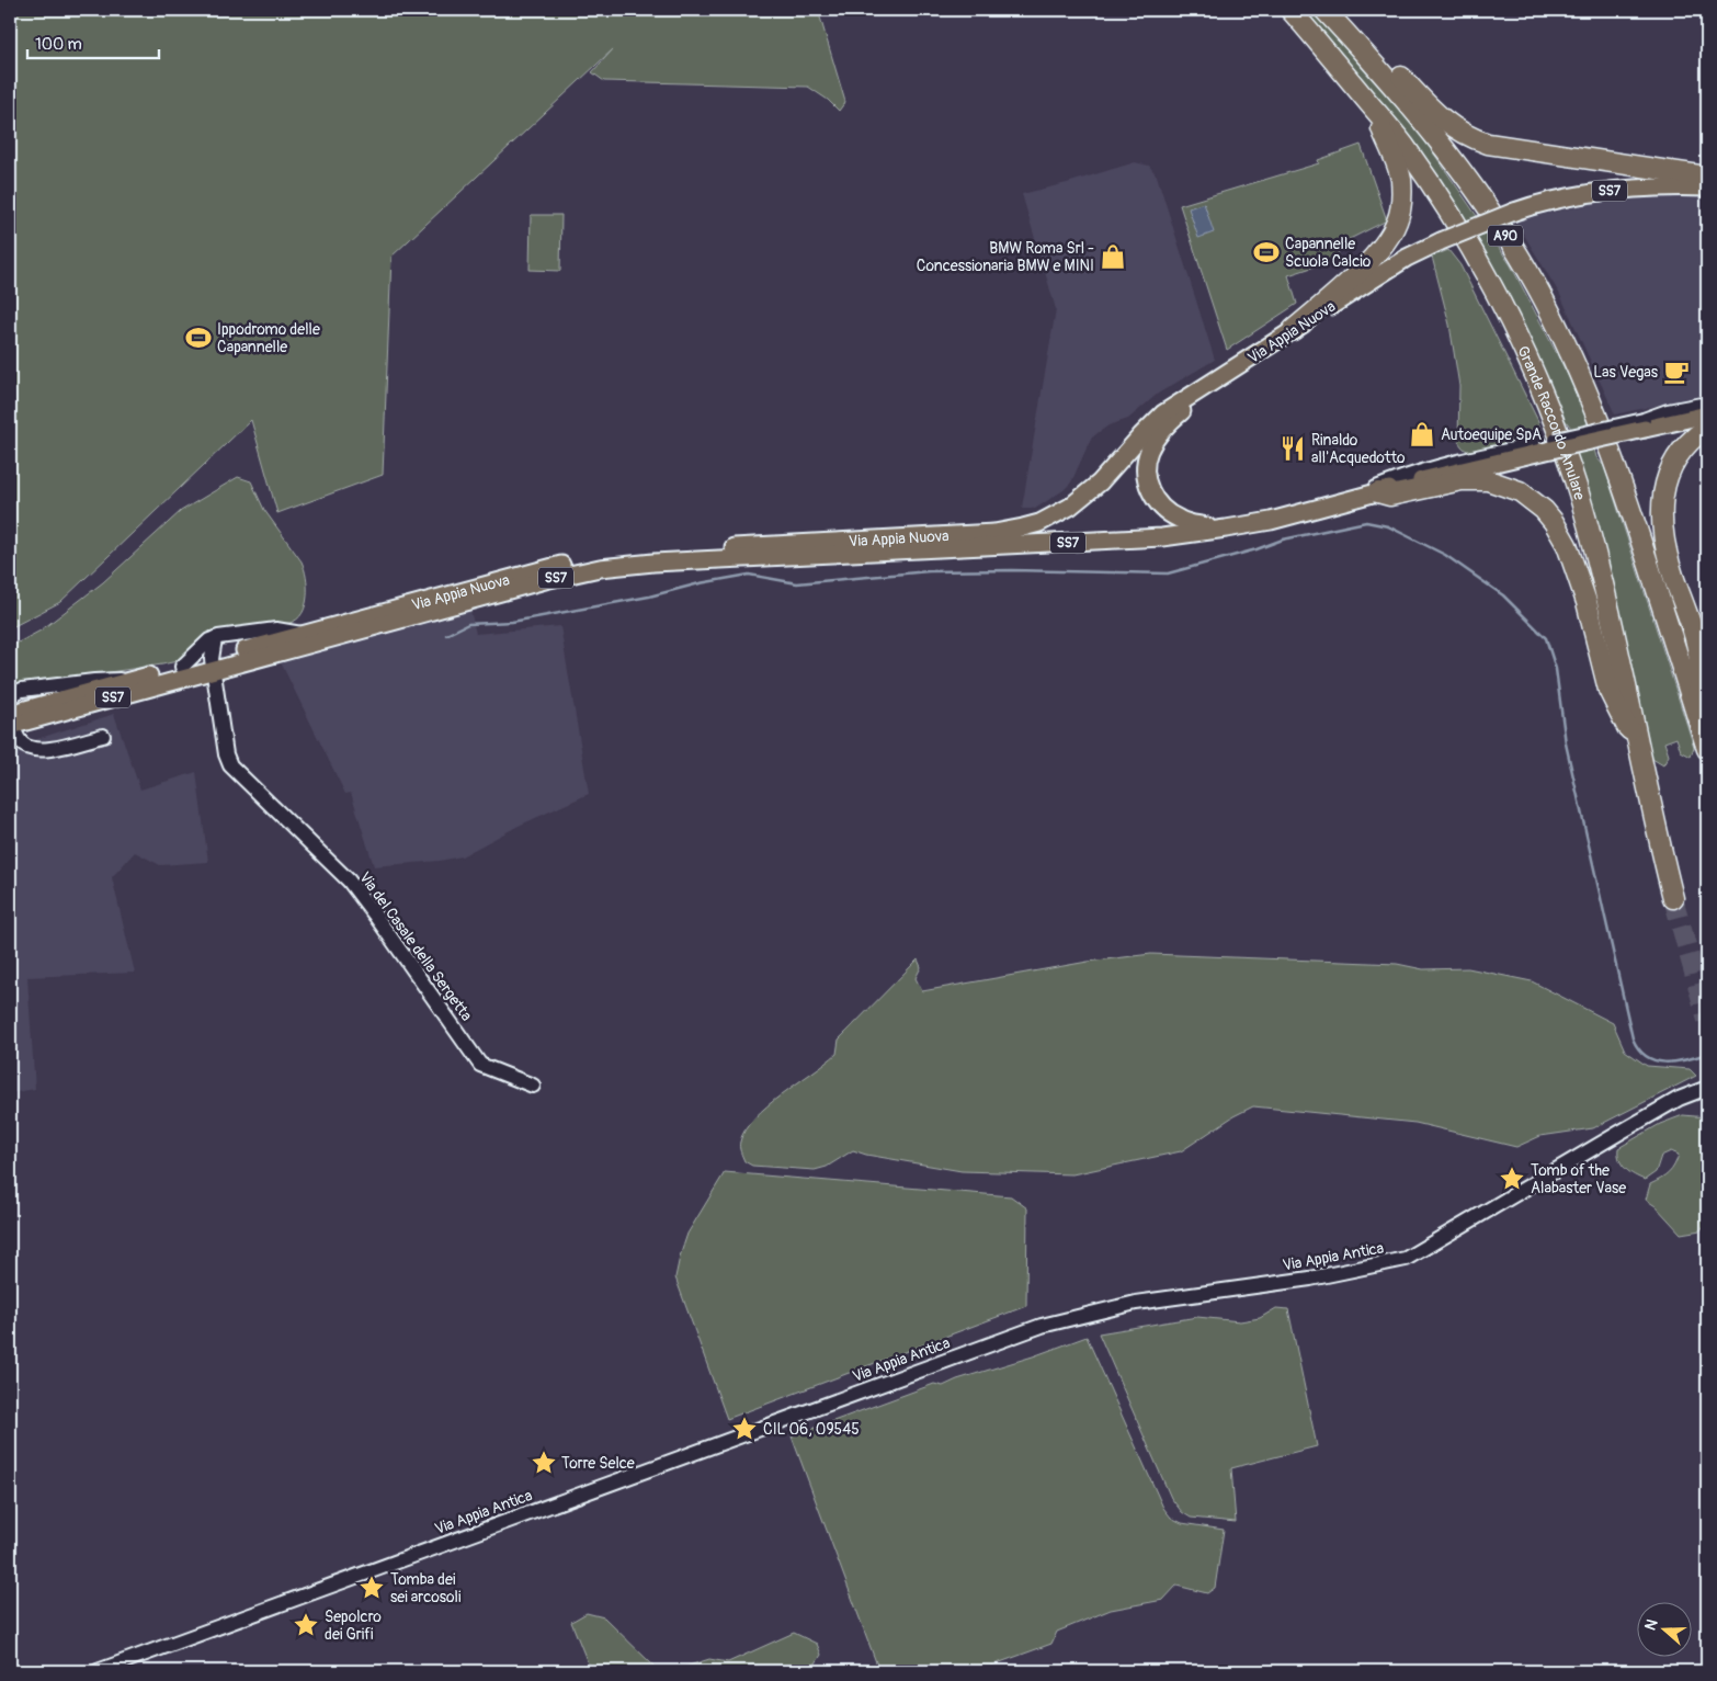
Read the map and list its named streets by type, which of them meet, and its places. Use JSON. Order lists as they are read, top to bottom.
{
  "streets": {
    "highway": ["A90", "Grande Raccordo Anulare"],
    "main road": ["SS7", "Via Appia Nuova"],
    "street": ["Via del Casale della Sergetta", "Via Appia Antica"]
  },
  "crossings": [
    ["Via Appia Nuova", "Via del Casale della Sergetta"]
  ],
  "places": {
    "sports": ["Capannelle Scuola Calcio", "Ippodromo delle Capannelle"],
    "shop": ["BMW Roma Srl - Concessionaria BMW e MINI", "Autoequipe SpA"],
    "cafe": ["Las Vegas"],
    "restaurant": ["Rinaldo all'Acquedotto"],
    "place": [
      "Tomb of the Alabaster Vase",
      "CIL 06, 09545",
      "Torre Selce",
      "Tomba dei sei arcosoli",
      "Sepolcro dei Grifi"
    ]
  },
  "scale_bar": "100 m",
  "north": "left"
}
